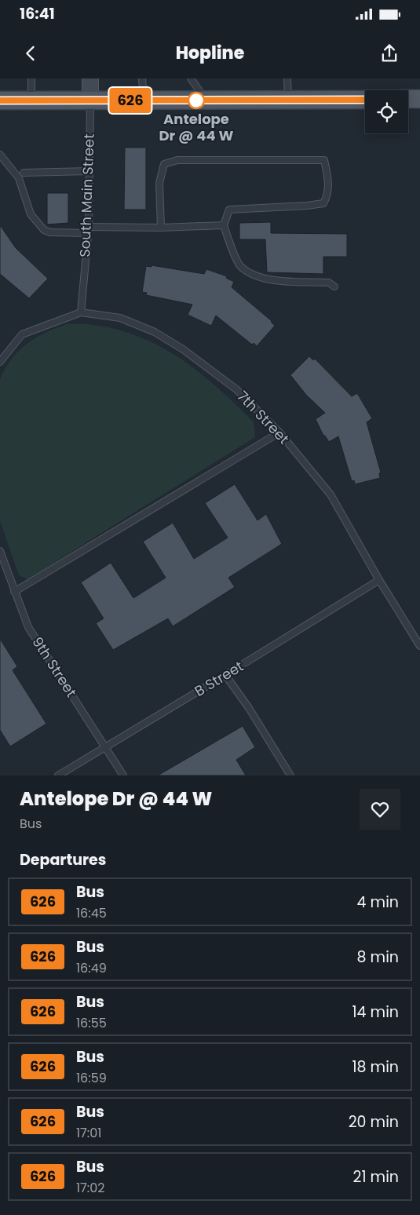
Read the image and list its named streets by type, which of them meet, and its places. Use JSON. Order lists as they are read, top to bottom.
{
  "streets": {
    "street": ["South Main Street"],
    "lane": ["7th Street", "9th Street", "B Street"]
  },
  "crossings": [
    ["South Main Street", "7th Street"],
    ["7th Street", "B Street"],
    ["9th Street", "B Street"]
  ],
  "places": ["Antelope Dr @ 44 W"],
  "lines": ["bus line 626"],
  "page": {
    "status": "16:41",
    "header": "Hopline",
    "on_map": "626",
    "heading": [
      ["Antelope Dr @ 44 W", "Bus"],
      "Departures"
    ],
    "list": [
      {
        "mark": "626",
        "name": "Bus",
        "note": "16:45",
        "value": "4 min"
      },
      {
        "mark": "626",
        "name": "Bus",
        "note": "16:49",
        "value": "8 min"
      },
      {
        "mark": "626",
        "name": "Bus",
        "note": "16:55",
        "value": "14 min"
      },
      {
        "mark": "626",
        "name": "Bus",
        "note": "16:59",
        "value": "18 min"
      },
      {
        "mark": "626",
        "name": "Bus",
        "note": "17:01",
        "value": "20 min"
      },
      {
        "mark": "626",
        "name": "Bus",
        "note": "17:02",
        "value": "21 min"
      }
    ]
  }
}
